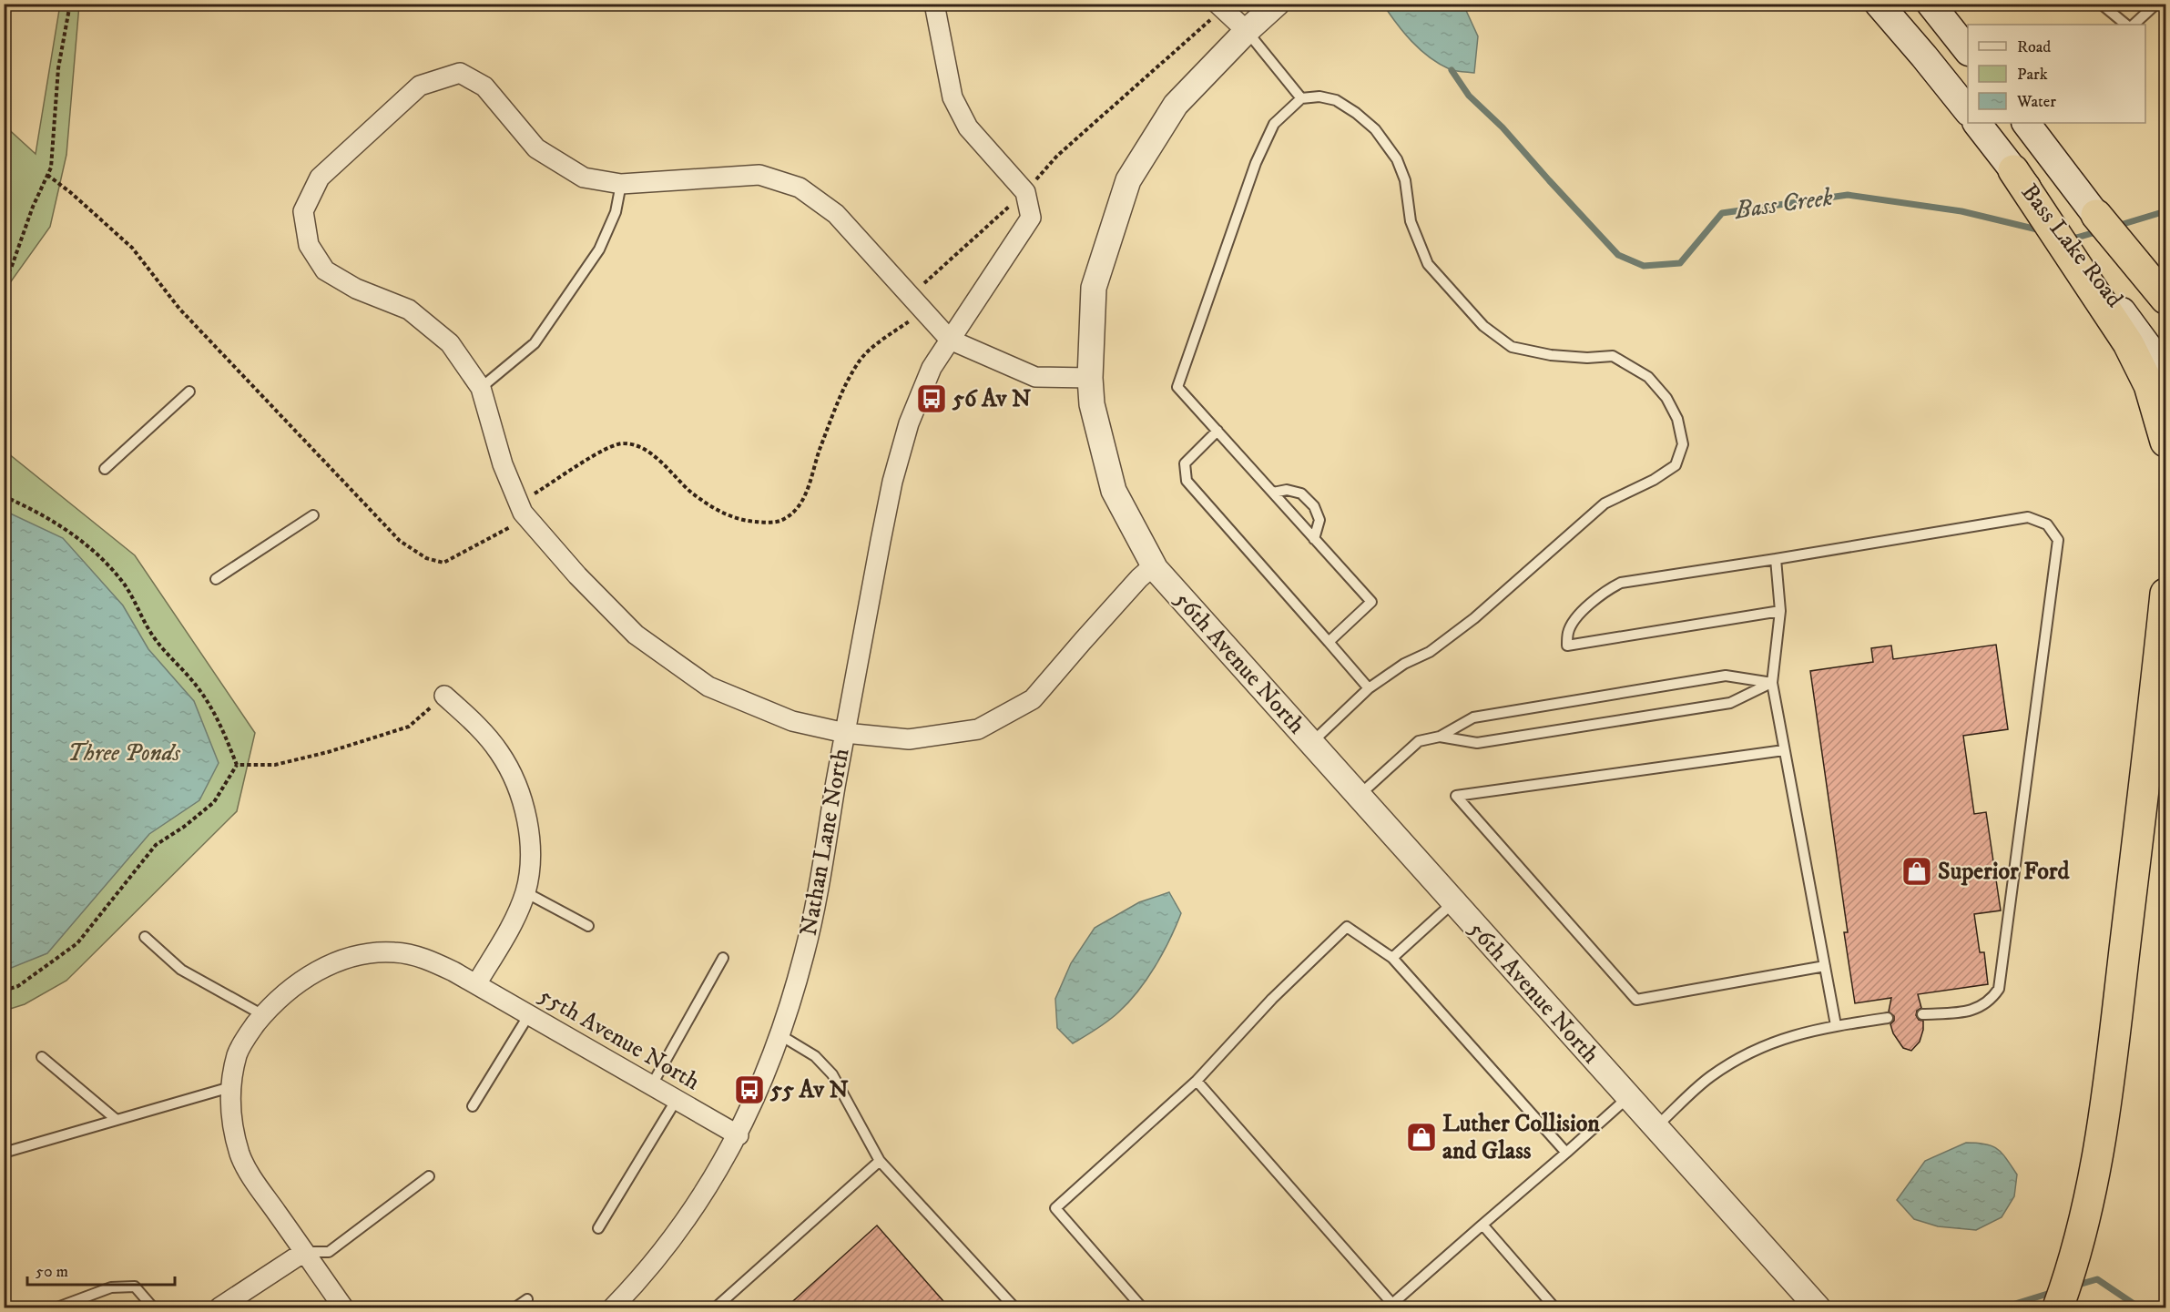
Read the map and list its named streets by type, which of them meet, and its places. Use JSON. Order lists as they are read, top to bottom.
{
  "streets": {
    "main road": ["Bass Lake Road"],
    "street": ["56th Avenue North", "Nathan Lane North", "55th Avenue North"]
  },
  "crossings": [
    ["Nathan Lane North", "55th Avenue North"]
  ],
  "water": ["Bass Creek"],
  "parks": ["Three Ponds"],
  "places": {
    "bus stop": ["56 Av N", "55 Av N"],
    "shop": ["Superior Ford", "Luther Collision and Glass"]
  },
  "legend": ["Road", "Park", "Water"],
  "scale_bar": "50 m"
}
